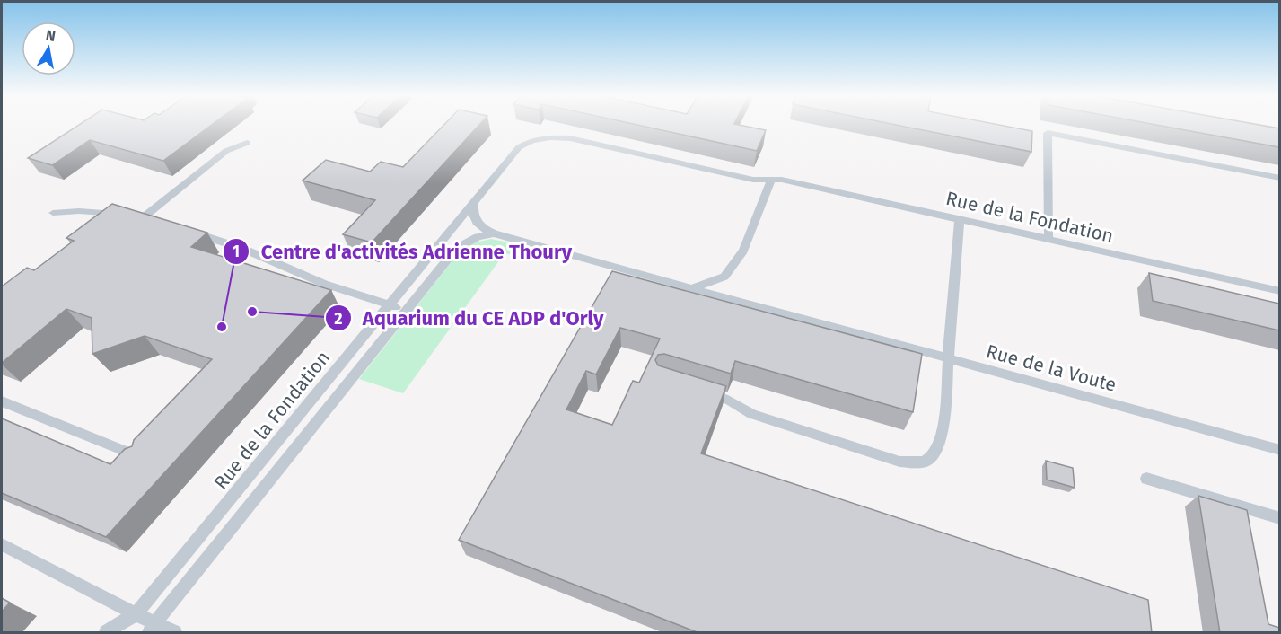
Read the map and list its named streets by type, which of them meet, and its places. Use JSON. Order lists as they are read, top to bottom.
{
  "streets": {
    "lane": ["Rue de la Fondation", "Rue de la Voute"]
  },
  "places": ["Aquarium du CE ADP d'Orly", "Centre d'activités Adrienne Thoury"],
  "north": "top"
}
